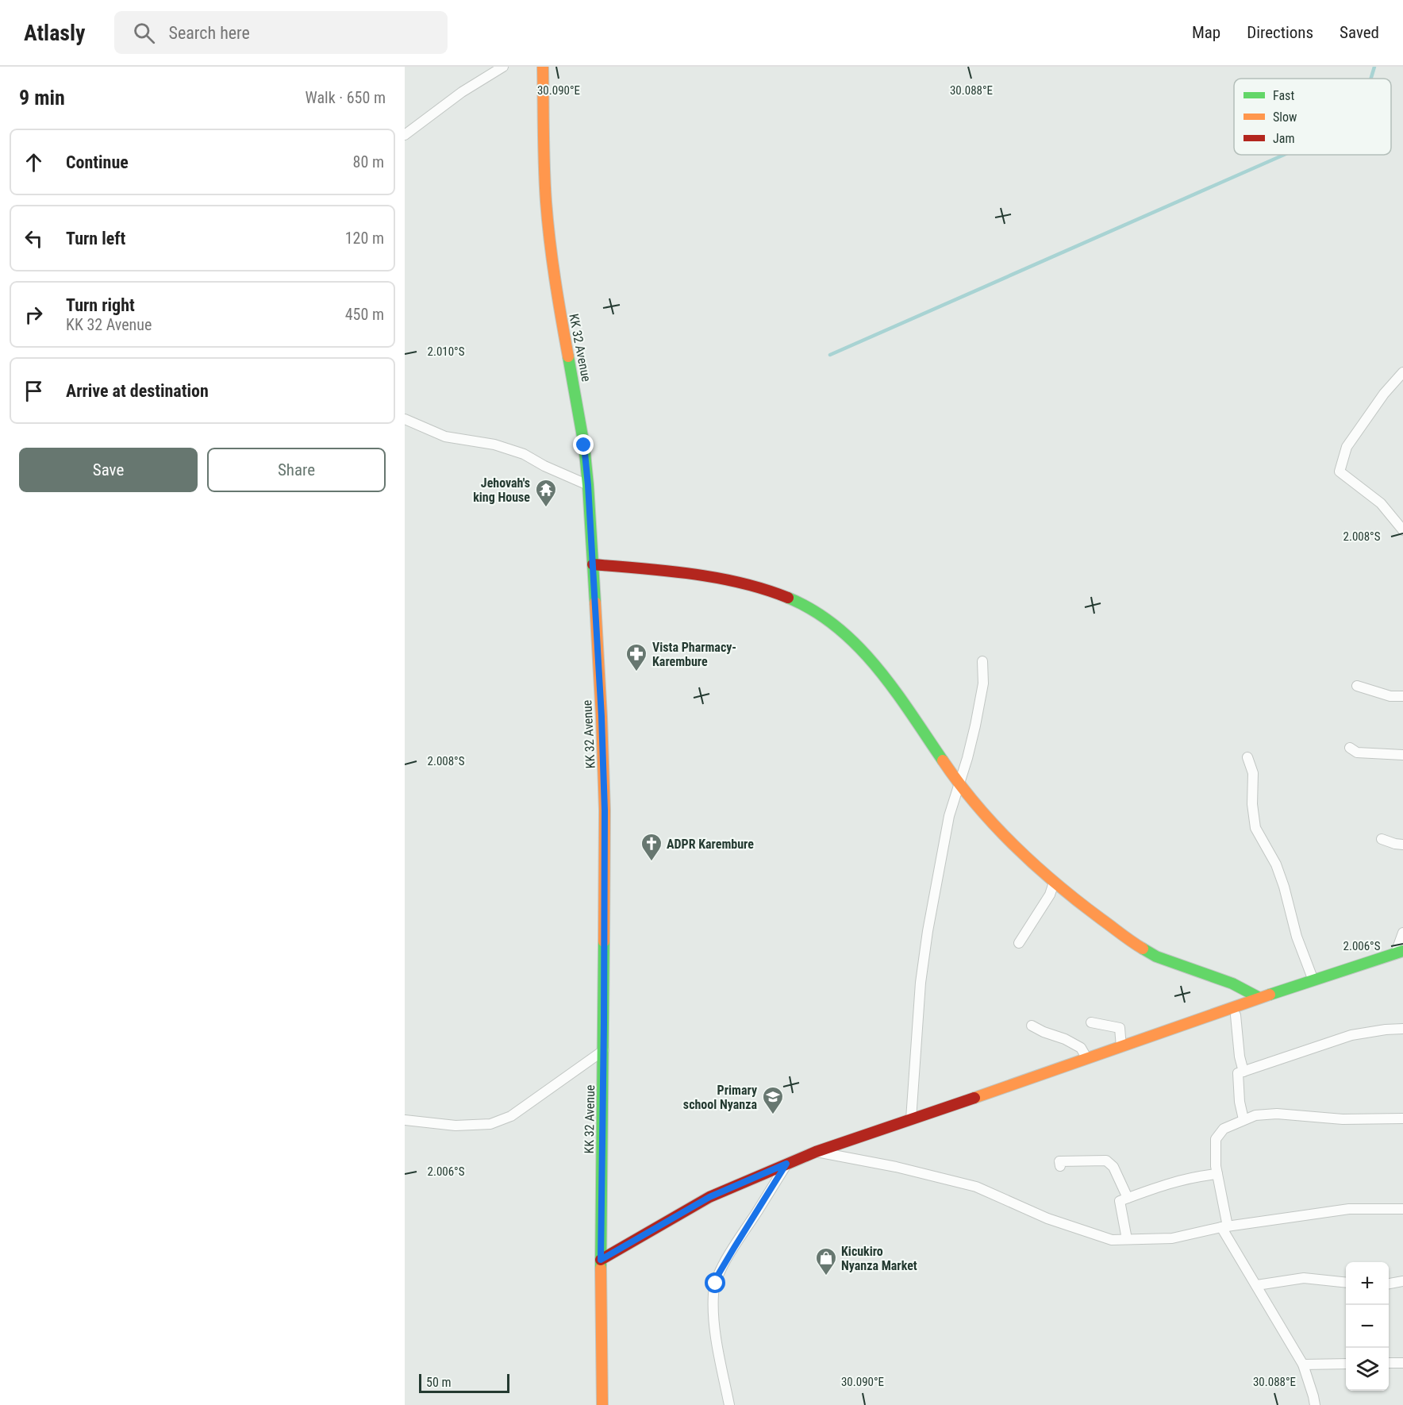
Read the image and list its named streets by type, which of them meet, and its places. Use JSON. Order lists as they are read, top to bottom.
{
  "streets": {
    "street": ["KK 32 Avenue"]
  },
  "places": {
    "temple": ["Jehovah's king House"],
    "pharmacy": ["Vista Pharmacy- Karembure"],
    "church": ["ADPR Karembure"],
    "school or university": ["Primary school Nyanza"],
    "shop": ["Kicukiro Nyanza Market"]
  },
  "legend": ["Fast", "Slow", "Jam"],
  "scale_bar": "50 m",
  "page": {
    "header": "Atlasly",
    "search": "Search here",
    "nav": ["Map", "Directions", "Saved"],
    "heading": ["9 min", "Walk · 650 m"],
    "list": [
      ["Continue", "80 m"],
      ["Turn left", "120 m"],
      ["Turn right", "KK 32 Avenue", "450 m"],
      "Arrive at destination"
    ],
    "buttons": ["Save", "Share"],
    "map_buttons": ["+", "−"],
    "scale": "50 m"
  },
  "coordinates": [
    "30.090°E",
    "30.088°E",
    "2.010°S",
    "2.008°S",
    "2.006°S"
  ]
}
